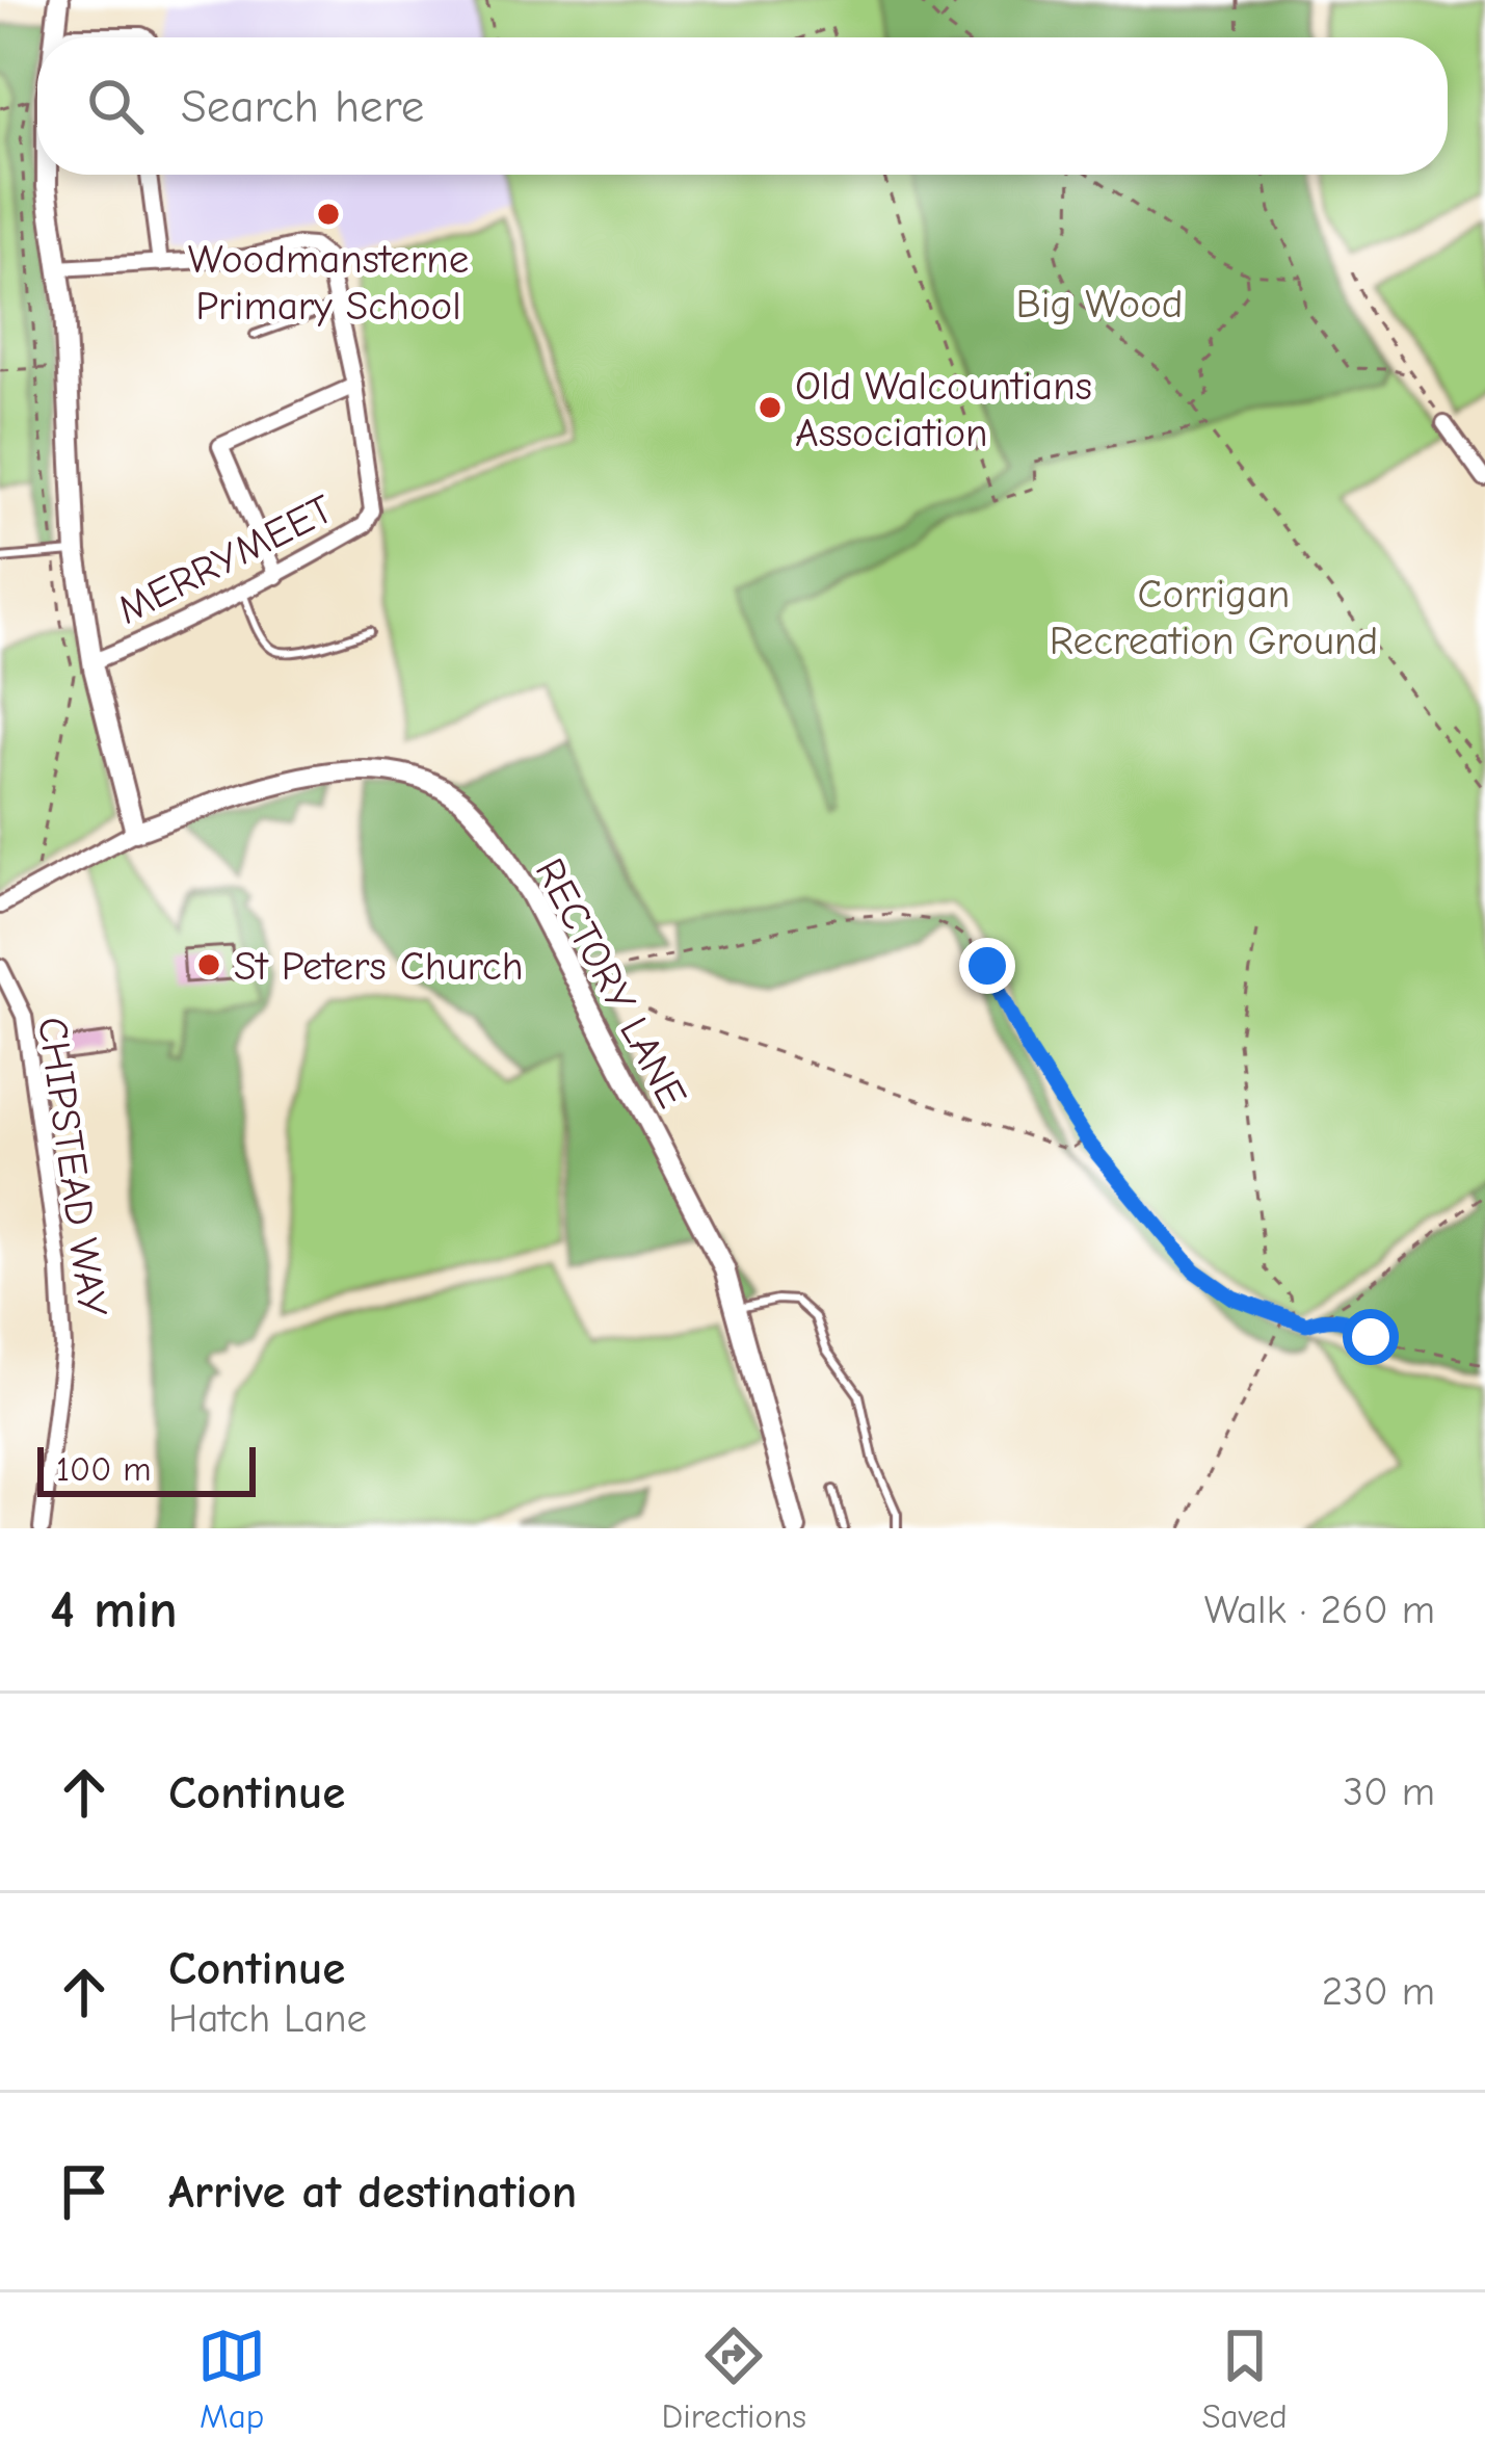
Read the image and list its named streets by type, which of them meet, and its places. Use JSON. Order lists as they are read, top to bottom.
{
  "streets": {
    "main road": ["RECTORY LANE"],
    "street": ["MERRYMEET", "CHIPSTEAD WAY"]
  },
  "parks": ["Big Wood", "Corrigan Recreation Ground"],
  "places": ["Woodmansterne Primary School", "Old Walcountians Association", "St Peters Church"],
  "scale_bar": "100 m",
  "page": {
    "search": "Search here",
    "scale": "100 m",
    "heading": ["4 min", "Walk · 260 m"],
    "list": [
      ["Continue", "30 m"],
      ["Continue", "Hatch Lane", "230 m"],
      "Arrive at destination"
    ],
    "nav": ["Map", "Directions", "Saved"]
  }
}
